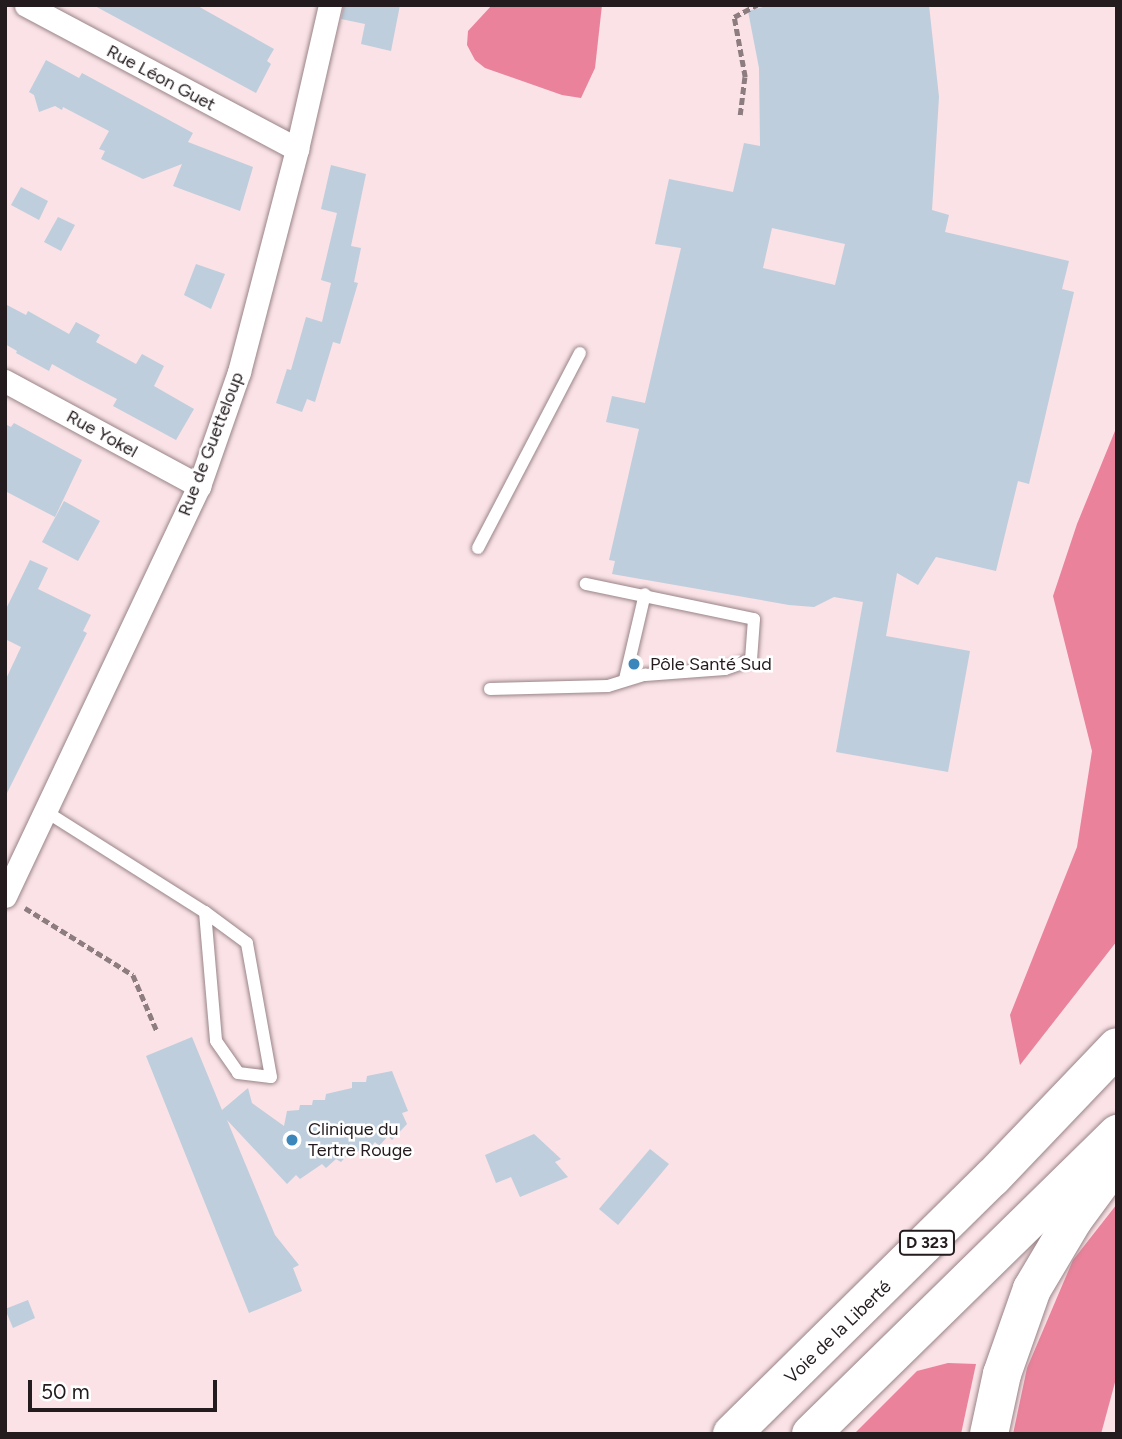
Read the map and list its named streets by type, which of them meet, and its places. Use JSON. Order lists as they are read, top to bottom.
{
  "streets": {
    "highway": ["D 323", "Voie de la Liberté"],
    "street": ["Rue Léon Guet", "Rue Yokel", "Rue de Guetteloup"]
  },
  "crossings": [
    ["Rue Léon Guet", "Rue de Guetteloup"],
    ["Rue Yokel", "Rue de Guetteloup"]
  ],
  "places": ["Pôle Santé Sud", "Clinique du Tertre Rouge"],
  "scale_bar": "50 m"
}
